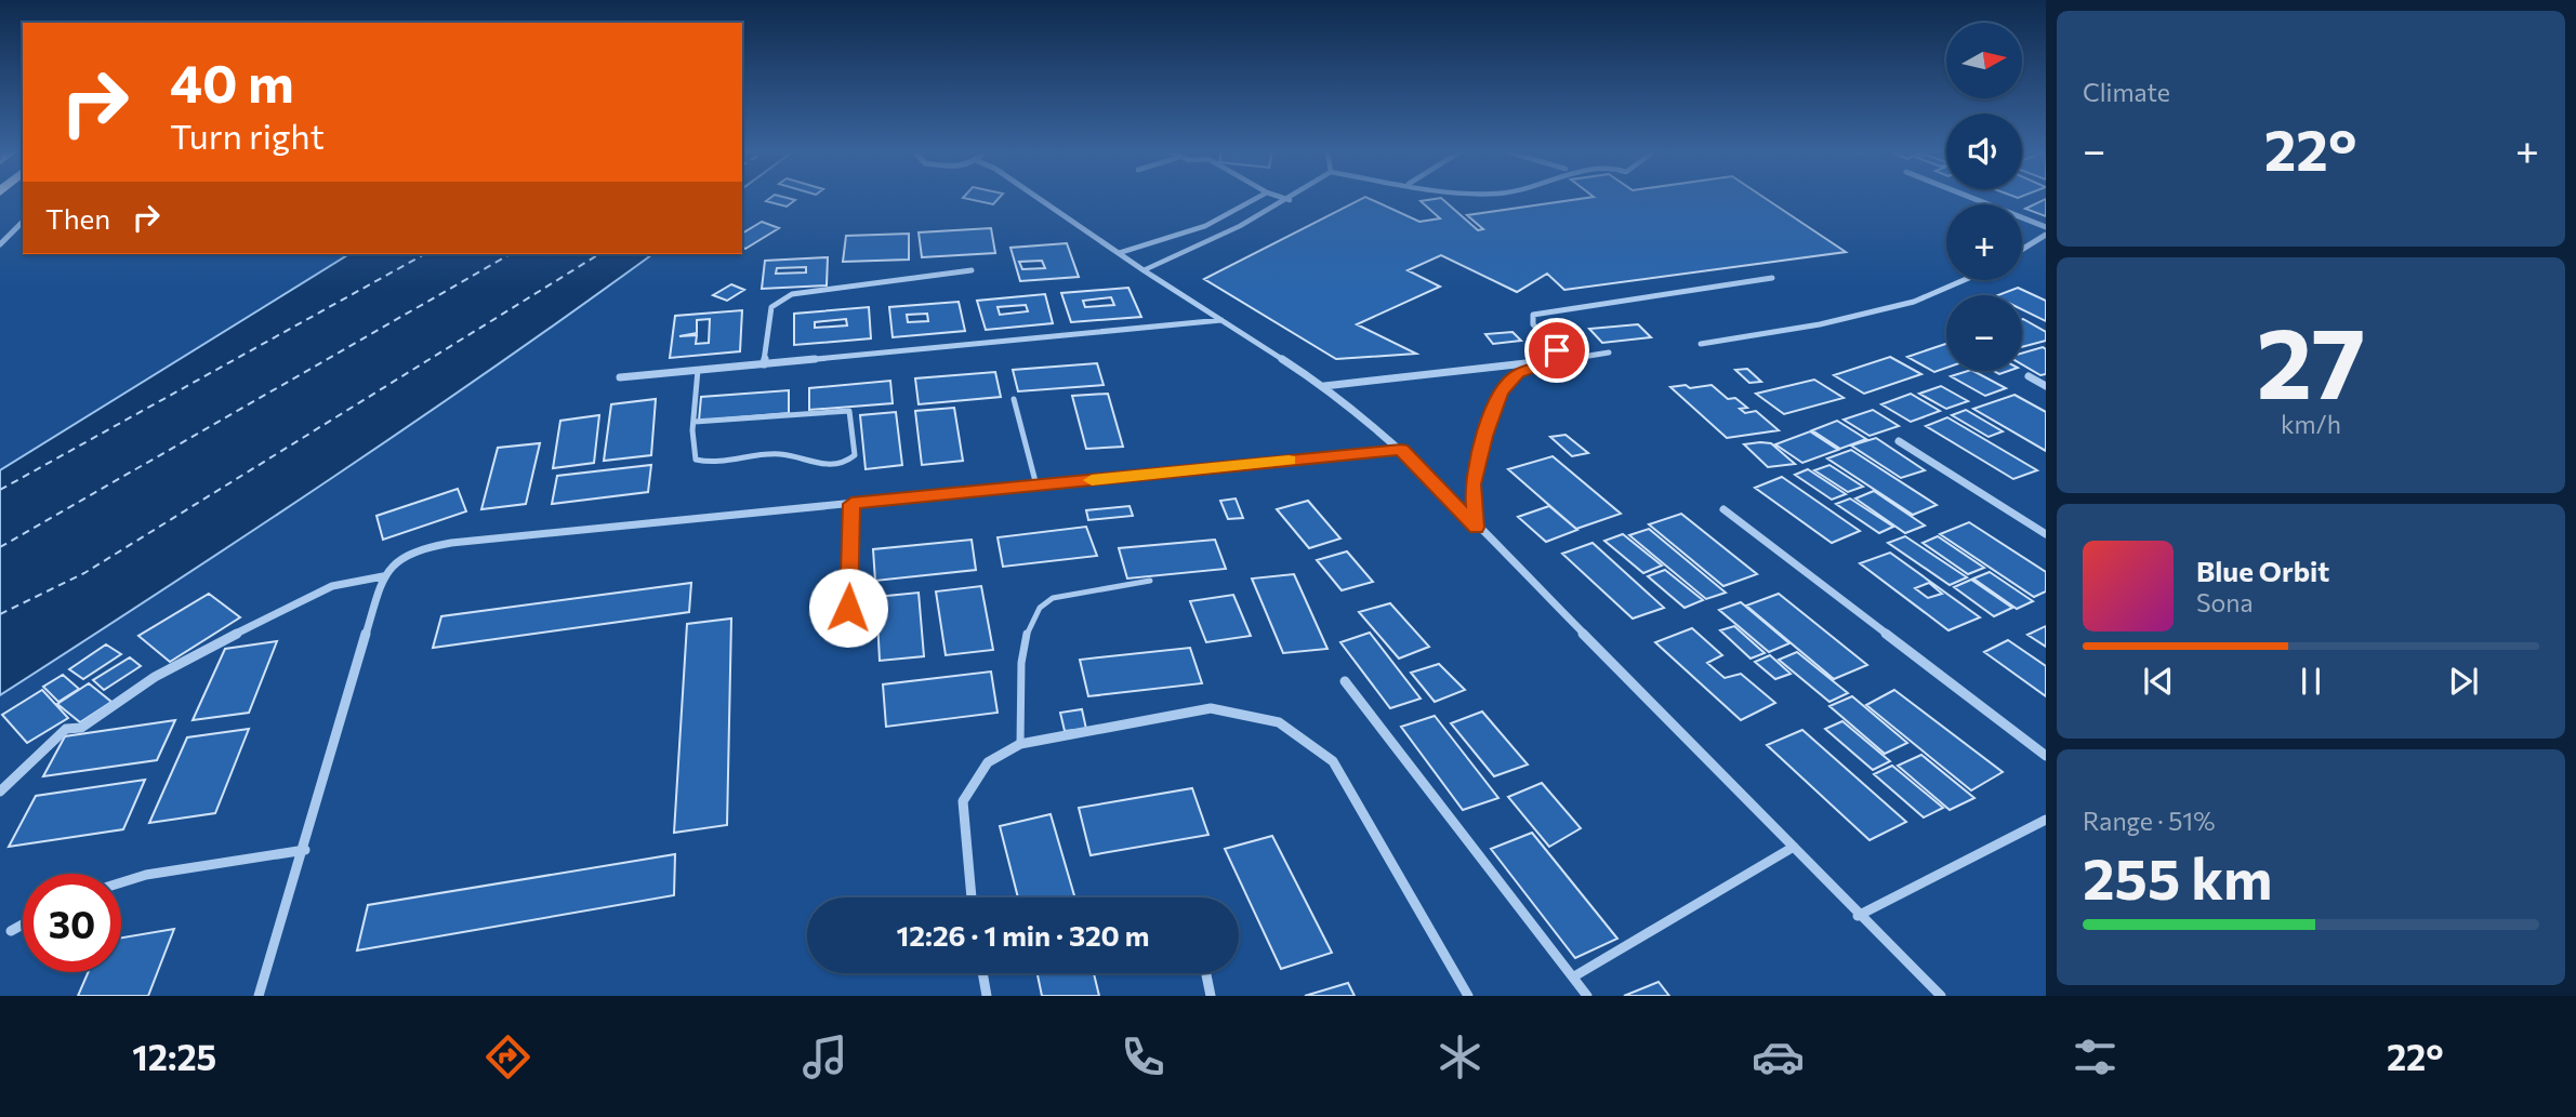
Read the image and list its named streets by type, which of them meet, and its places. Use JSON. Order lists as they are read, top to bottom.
{
  "north": "right",
  "page": {
    "tile": [
      "Climate",
      ["27", "km/h"],
      ["Range · 51%", "255 km"]
    ],
    "map_buttons": ["+", "−"],
    "turn": ["40 m", "Turn right"],
    "heat": ["−", "22°", "+"],
    "then": "Then",
    "song": ["Blue Orbit", "Sona"],
    "limit": "30",
    "trip": "12:26 · 1 min · 320 m",
    "tabs": ["12:25", "22°"]
  }
}
